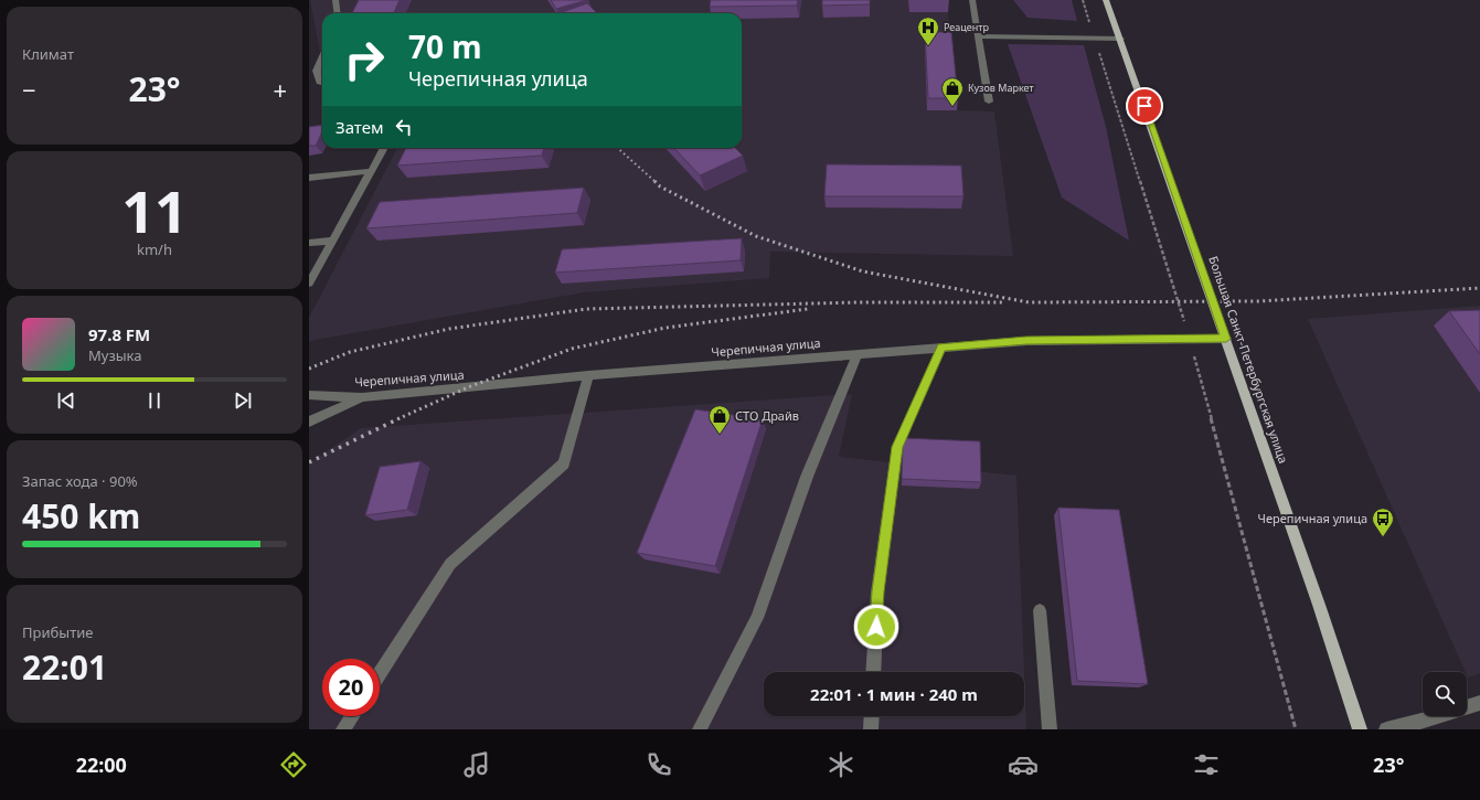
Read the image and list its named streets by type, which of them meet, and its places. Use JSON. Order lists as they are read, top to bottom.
{
  "streets": {
    "main road": ["Большая Санкт-Петербургская улица"],
    "street": ["Черепичная улица"]
  },
  "crossings": [
    ["Черепичная улица", "Большая Санкт-Петербургская улица"]
  ],
  "places": {
    "hospital": ["Реацентр"],
    "shop": ["Кузов Маркет", "СТО Драйв"],
    "bus stop": ["Черепичная улица"]
  },
  "page": {
    "tile": [
      "Климат",
      ["11", "km/h"],
      ["Запас хода · 90%", "450 km"],
      ["Прибытие", "22:01"]
    ],
    "turn": ["70 m", "Черепичная улица"],
    "heat": ["−", "23°", "+"],
    "then": "Затем",
    "song": ["97.8 FM", "Музыка"],
    "limit": "20",
    "trip": "22:01 · 1 мин · 240 m",
    "tabs": ["22:00", "23°"]
  }
}
